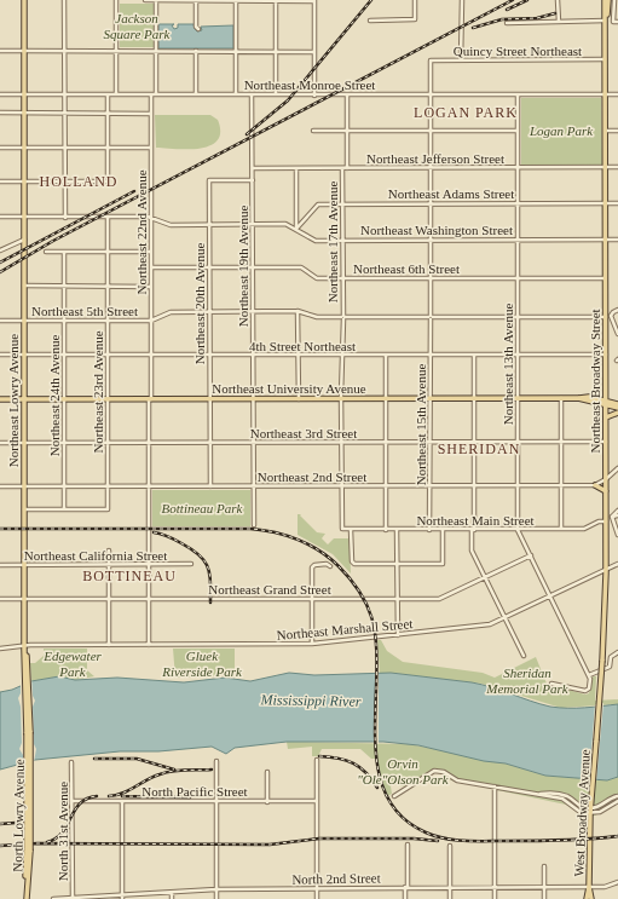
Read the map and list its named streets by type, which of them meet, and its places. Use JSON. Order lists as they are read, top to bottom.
{
  "streets": {
    "main road": [
      "Northeast Broadway Street",
      "Northeast University Avenue",
      "Northeast Lowry Avenue",
      "West Broadway Avenue",
      "North Lowry Avenue"
    ],
    "street": [
      "Quincy Street Northeast",
      "Northeast Monroe Street",
      "Northeast Jefferson Street",
      "Northeast Adams Street",
      "Northeast Washington Street",
      "Northeast 22nd Avenue",
      "Northeast 17th Avenue",
      "Northeast 19th Avenue",
      "Northeast 6th Street",
      "Northeast 20th Avenue",
      "Northeast 5th Street",
      "4th Street Northeast",
      "Northeast 13th Avenue",
      "Northeast 23rd Avenue",
      "Northeast 24th Avenue",
      "Northeast 15th Avenue",
      "Northeast 3rd Street",
      "Northeast 2nd Street",
      "Northeast Main Street",
      "Northeast California Street",
      "Northeast Grand Street",
      "Northeast Marshall Street",
      "North Pacific Street",
      "North 31st Avenue",
      "North 2nd Street"
    ]
  },
  "crossings": [
    ["Quincy Street Northeast", "Northeast Broadway Street"],
    ["Quincy Street Northeast", "Northeast 15th Avenue"],
    ["Northeast Monroe Street", "Northeast 22nd Avenue"],
    ["Northeast Monroe Street", "Northeast 19th Avenue"],
    ["Northeast Monroe Street", "Northeast 13th Avenue"],
    ["Northeast Monroe Street", "Northeast Broadway Street"],
    ["Northeast Monroe Street", "Northeast Lowry Avenue"],
    ["Northeast Monroe Street", "Northeast 15th Avenue"],
    ["Northeast Jefferson Street", "Northeast 17th Avenue"],
    ["Northeast Jefferson Street", "Northeast 19th Avenue"],
    ["Northeast Jefferson Street", "Northeast 13th Avenue"],
    ["Northeast Jefferson Street", "Northeast Broadway Street"],
    ["Northeast Jefferson Street", "Northeast 15th Avenue"],
    ["Northeast Adams Street", "Northeast Washington Street"],
    ["Northeast Adams Street", "Northeast 17th Avenue"],
    ["Northeast Adams Street", "Northeast 13th Avenue"],
    ["Northeast Adams Street", "Northeast Broadway Street"],
    ["Northeast Adams Street", "Northeast 15th Avenue"],
    ["Northeast Washington Street", "Northeast 22nd Avenue"],
    ["Northeast Washington Street", "Northeast 17th Avenue"],
    ["Northeast Washington Street", "Northeast 19th Avenue"],
    ["Northeast Washington Street", "Northeast 20th Avenue"],
    ["Northeast Washington Street", "Northeast 13th Avenue"],
    ["Northeast Washington Street", "Northeast Broadway Street"],
    ["Northeast Washington Street", "Northeast 23rd Avenue"],
    ["Northeast Washington Street", "Northeast Lowry Avenue"],
    ["Northeast Washington Street", "Northeast 15th Avenue"],
    ["Northeast 22nd Avenue", "Northeast 6th Street"],
    ["Northeast 22nd Avenue", "Northeast 5th Street"],
    ["Northeast 22nd Avenue", "4th Street Northeast"],
    ["Northeast 22nd Avenue", "Northeast University Avenue"],
    ["Northeast 22nd Avenue", "Northeast 3rd Street"],
    ["Northeast 22nd Avenue", "Northeast 2nd Street"],
    ["Northeast 22nd Avenue", "Northeast California Street"],
    ["Northeast 22nd Avenue", "Northeast Grand Street"],
    ["Northeast 22nd Avenue", "Northeast Marshall Street"],
    ["Northeast 17th Avenue", "Northeast 6th Street"],
    ["Northeast 17th Avenue", "Northeast 5th Street"],
    ["Northeast 17th Avenue", "4th Street Northeast"],
    ["Northeast 17th Avenue", "Northeast University Avenue"],
    ["Northeast 17th Avenue", "Northeast 3rd Street"],
    ["Northeast 17th Avenue", "Northeast 2nd Street"],
    ["Northeast 17th Avenue", "Northeast Main Street"],
    ["Northeast 19th Avenue", "Northeast 6th Street"],
    ["Northeast 19th Avenue", "Northeast 20th Avenue"],
    ["Northeast 19th Avenue", "Northeast 5th Street"],
    ["Northeast 19th Avenue", "4th Street Northeast"],
    ["Northeast 19th Avenue", "Northeast University Avenue"],
    ["Northeast 19th Avenue", "Northeast 3rd Street"],
    ["Northeast 19th Avenue", "Northeast 2nd Street"],
    ["Northeast 6th Street", "Northeast 20th Avenue"],
    ["Northeast 6th Street", "Northeast 13th Avenue"],
    ["Northeast 6th Street", "Northeast Broadway Street"],
    ["Northeast 6th Street", "Northeast 15th Avenue"],
    ["Northeast 20th Avenue", "Northeast 5th Street"],
    ["Northeast 20th Avenue", "4th Street Northeast"],
    ["Northeast 20th Avenue", "Northeast University Avenue"],
    ["Northeast 20th Avenue", "Northeast 3rd Street"],
    ["Northeast 20th Avenue", "Northeast 2nd Street"],
    ["Northeast 5th Street", "Northeast 13th Avenue"],
    ["Northeast 5th Street", "Northeast Broadway Street"],
    ["Northeast 5th Street", "Northeast 23rd Avenue"],
    ["Northeast 5th Street", "Northeast 24th Avenue"],
    ["Northeast 5th Street", "Northeast Lowry Avenue"],
    ["Northeast 5th Street", "Northeast 15th Avenue"],
    ["4th Street Northeast", "Northeast 13th Avenue"],
    ["4th Street Northeast", "Northeast Broadway Street"],
    ["4th Street Northeast", "Northeast 23rd Avenue"],
    ["4th Street Northeast", "Northeast 24th Avenue"],
    ["4th Street Northeast", "Northeast Lowry Avenue"],
    ["4th Street Northeast", "Northeast 15th Avenue"],
    ["Northeast 13th Avenue", "Northeast University Avenue"],
    ["Northeast 13th Avenue", "Northeast 3rd Street"],
    ["Northeast 13th Avenue", "Northeast 2nd Street"],
    ["Northeast 13th Avenue", "Northeast Main Street"],
    ["Northeast 13th Avenue", "Northeast Grand Street"],
    ["Northeast 13th Avenue", "Northeast Marshall Street"],
    ["Northeast Broadway Street", "Northeast University Avenue"],
    ["Northeast Broadway Street", "Northeast 3rd Street"],
    ["Northeast Broadway Street", "Northeast 2nd Street"],
    ["Northeast Broadway Street", "Northeast Main Street"],
    ["Northeast Broadway Street", "Northeast Marshall Street"],
    ["Northeast Broadway Street", "West Broadway Avenue"],
    ["Northeast University Avenue", "Northeast 23rd Avenue"],
    ["Northeast University Avenue", "Northeast 24th Avenue"],
    ["Northeast University Avenue", "Northeast Lowry Avenue"],
    ["Northeast University Avenue", "Northeast 15th Avenue"],
    ["Northeast 23rd Avenue", "Northeast 24th Avenue"],
    ["Northeast 23rd Avenue", "Northeast 3rd Street"],
    ["Northeast 23rd Avenue", "Northeast 2nd Street"],
    ["Northeast 24th Avenue", "Northeast 3rd Street"],
    ["Northeast 24th Avenue", "Northeast 2nd Street"],
    ["Northeast Lowry Avenue", "Northeast 3rd Street"],
    ["Northeast Lowry Avenue", "Northeast 2nd Street"],
    ["Northeast Lowry Avenue", "Northeast California Street"],
    ["Northeast Lowry Avenue", "Northeast Grand Street"],
    ["Northeast Lowry Avenue", "Northeast Marshall Street"],
    ["Northeast Lowry Avenue", "North Lowry Avenue"],
    ["Northeast 15th Avenue", "Northeast 3rd Street"],
    ["Northeast 15th Avenue", "Northeast 2nd Street"],
    ["Northeast 15th Avenue", "Northeast Main Street"],
    ["North Pacific Street", "North 31st Avenue"],
    ["West Broadway Avenue", "North 2nd Street"],
    ["North 31st Avenue", "North 2nd Street"]
  ],
  "districts": [
    "LOGAN PARK",
    "HOLLAND",
    "SHERIDAN",
    "BOTTINEAU"
  ],
  "water": ["Mississippi River"],
  "parks": [
    "Jackson Square Park",
    "Logan Park",
    "Bottineau Park",
    "Edgewater Park",
    "Gluek Riverside Park",
    "Sheridan Memorial Park",
    "Orvin \"Ole\"Olson Park"
  ]
}
